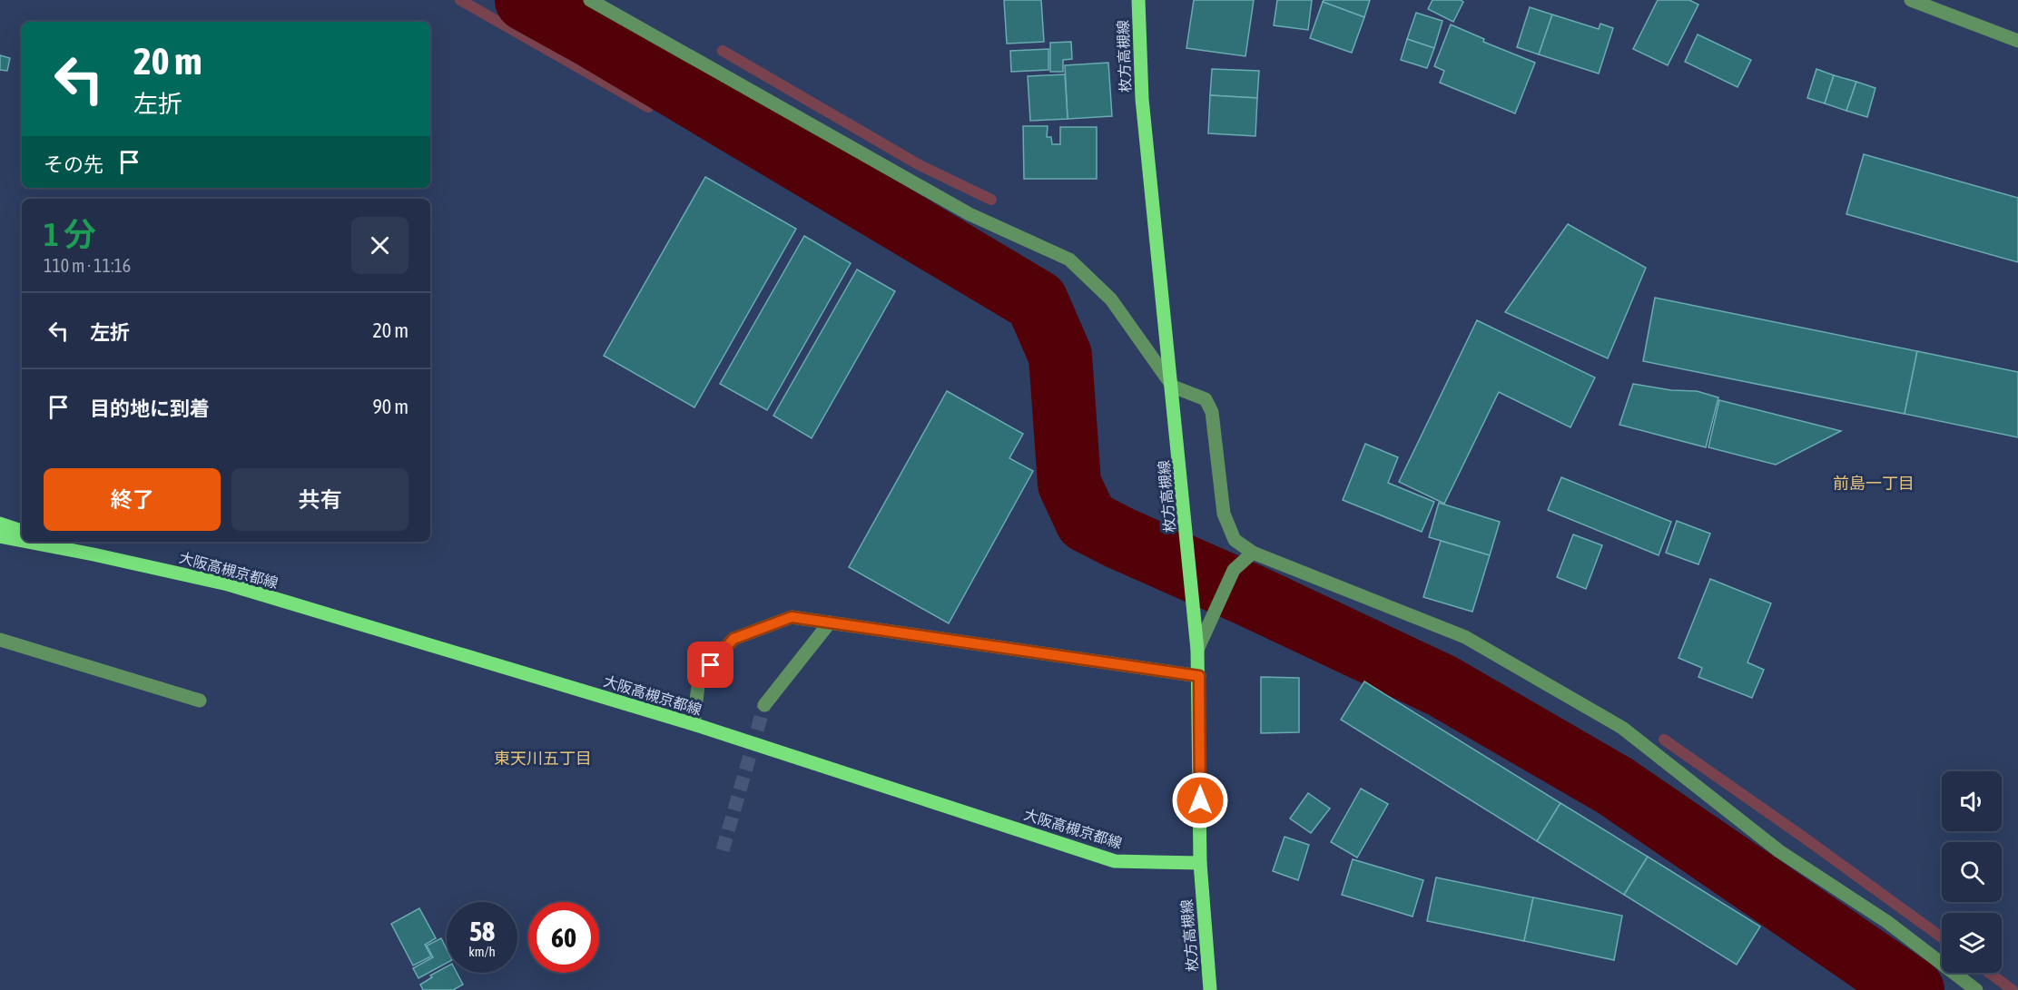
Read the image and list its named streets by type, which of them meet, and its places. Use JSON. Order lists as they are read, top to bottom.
{
  "streets": {
    "main road": ["枚方高槻線", "大阪高槻京都線"]
  },
  "crossings": [
    ["枚方高槻線", "大阪高槻京都線"]
  ],
  "districts": ["前島一丁目", "東天川五丁目"],
  "page": {
    "turn": ["20 m", "左折"],
    "then": "その先",
    "heading": ["1 分", "110 m · 11:16"],
    "list": [
      {
        "name": "左折",
        "value": "20 m"
      },
      {
        "name": "目的地に到着",
        "value": "90 m"
      }
    ],
    "buttons": ["終了", "共有"],
    "speed": "58 km/h",
    "limit": "60"
  }
}
